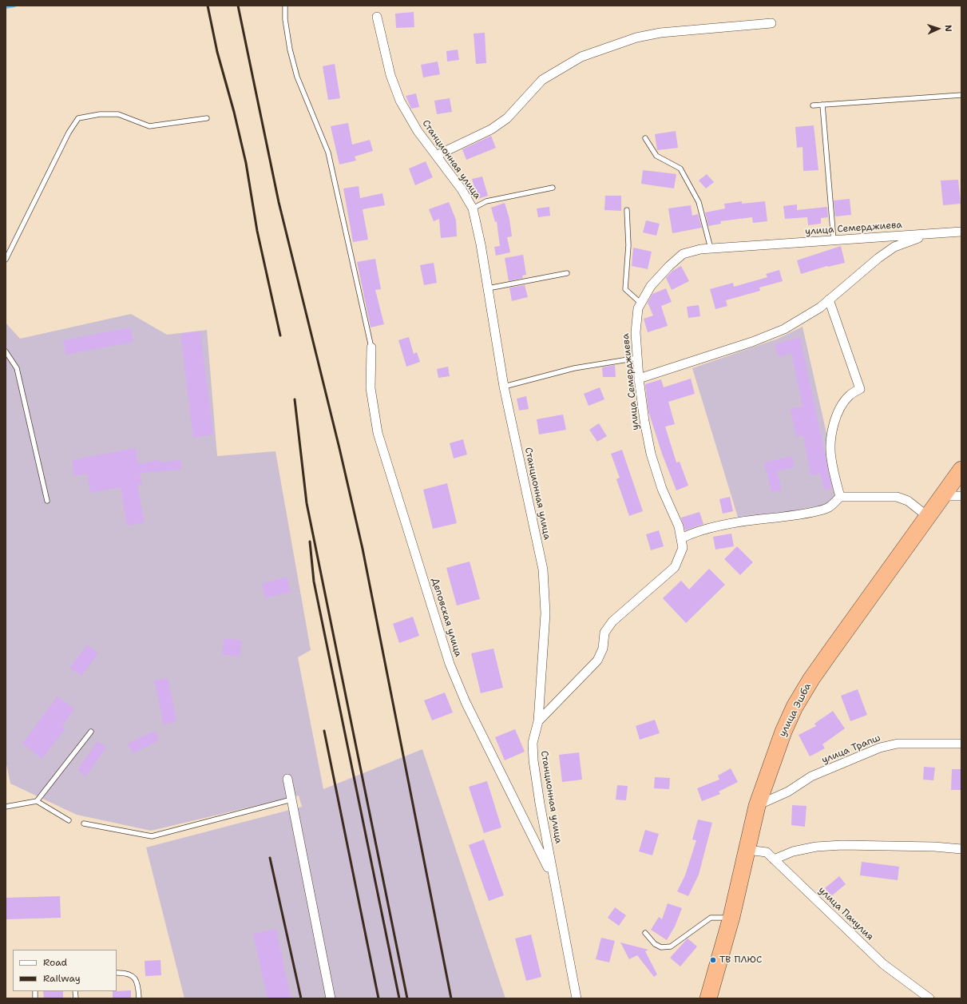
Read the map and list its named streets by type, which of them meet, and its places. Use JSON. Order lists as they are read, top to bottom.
{
  "streets": {
    "highway": ["улица Эшба"],
    "street": [
      "Станционная улица",
      "улица Семерджиева",
      "Деповская улица",
      "улица Трапш",
      "улица Пачулия"
    ]
  },
  "crossings": [
    ["Станционная улица", "улица Семерджиева"],
    ["Станционная улица", "Деповская улица"],
    ["улица Эшба", "улица Трапш"],
    ["улица Эшба", "улица Пачулия"]
  ],
  "places": ["ТВ ПЛЮС"],
  "legend": ["Road", "Railway"],
  "north": "right"
}
